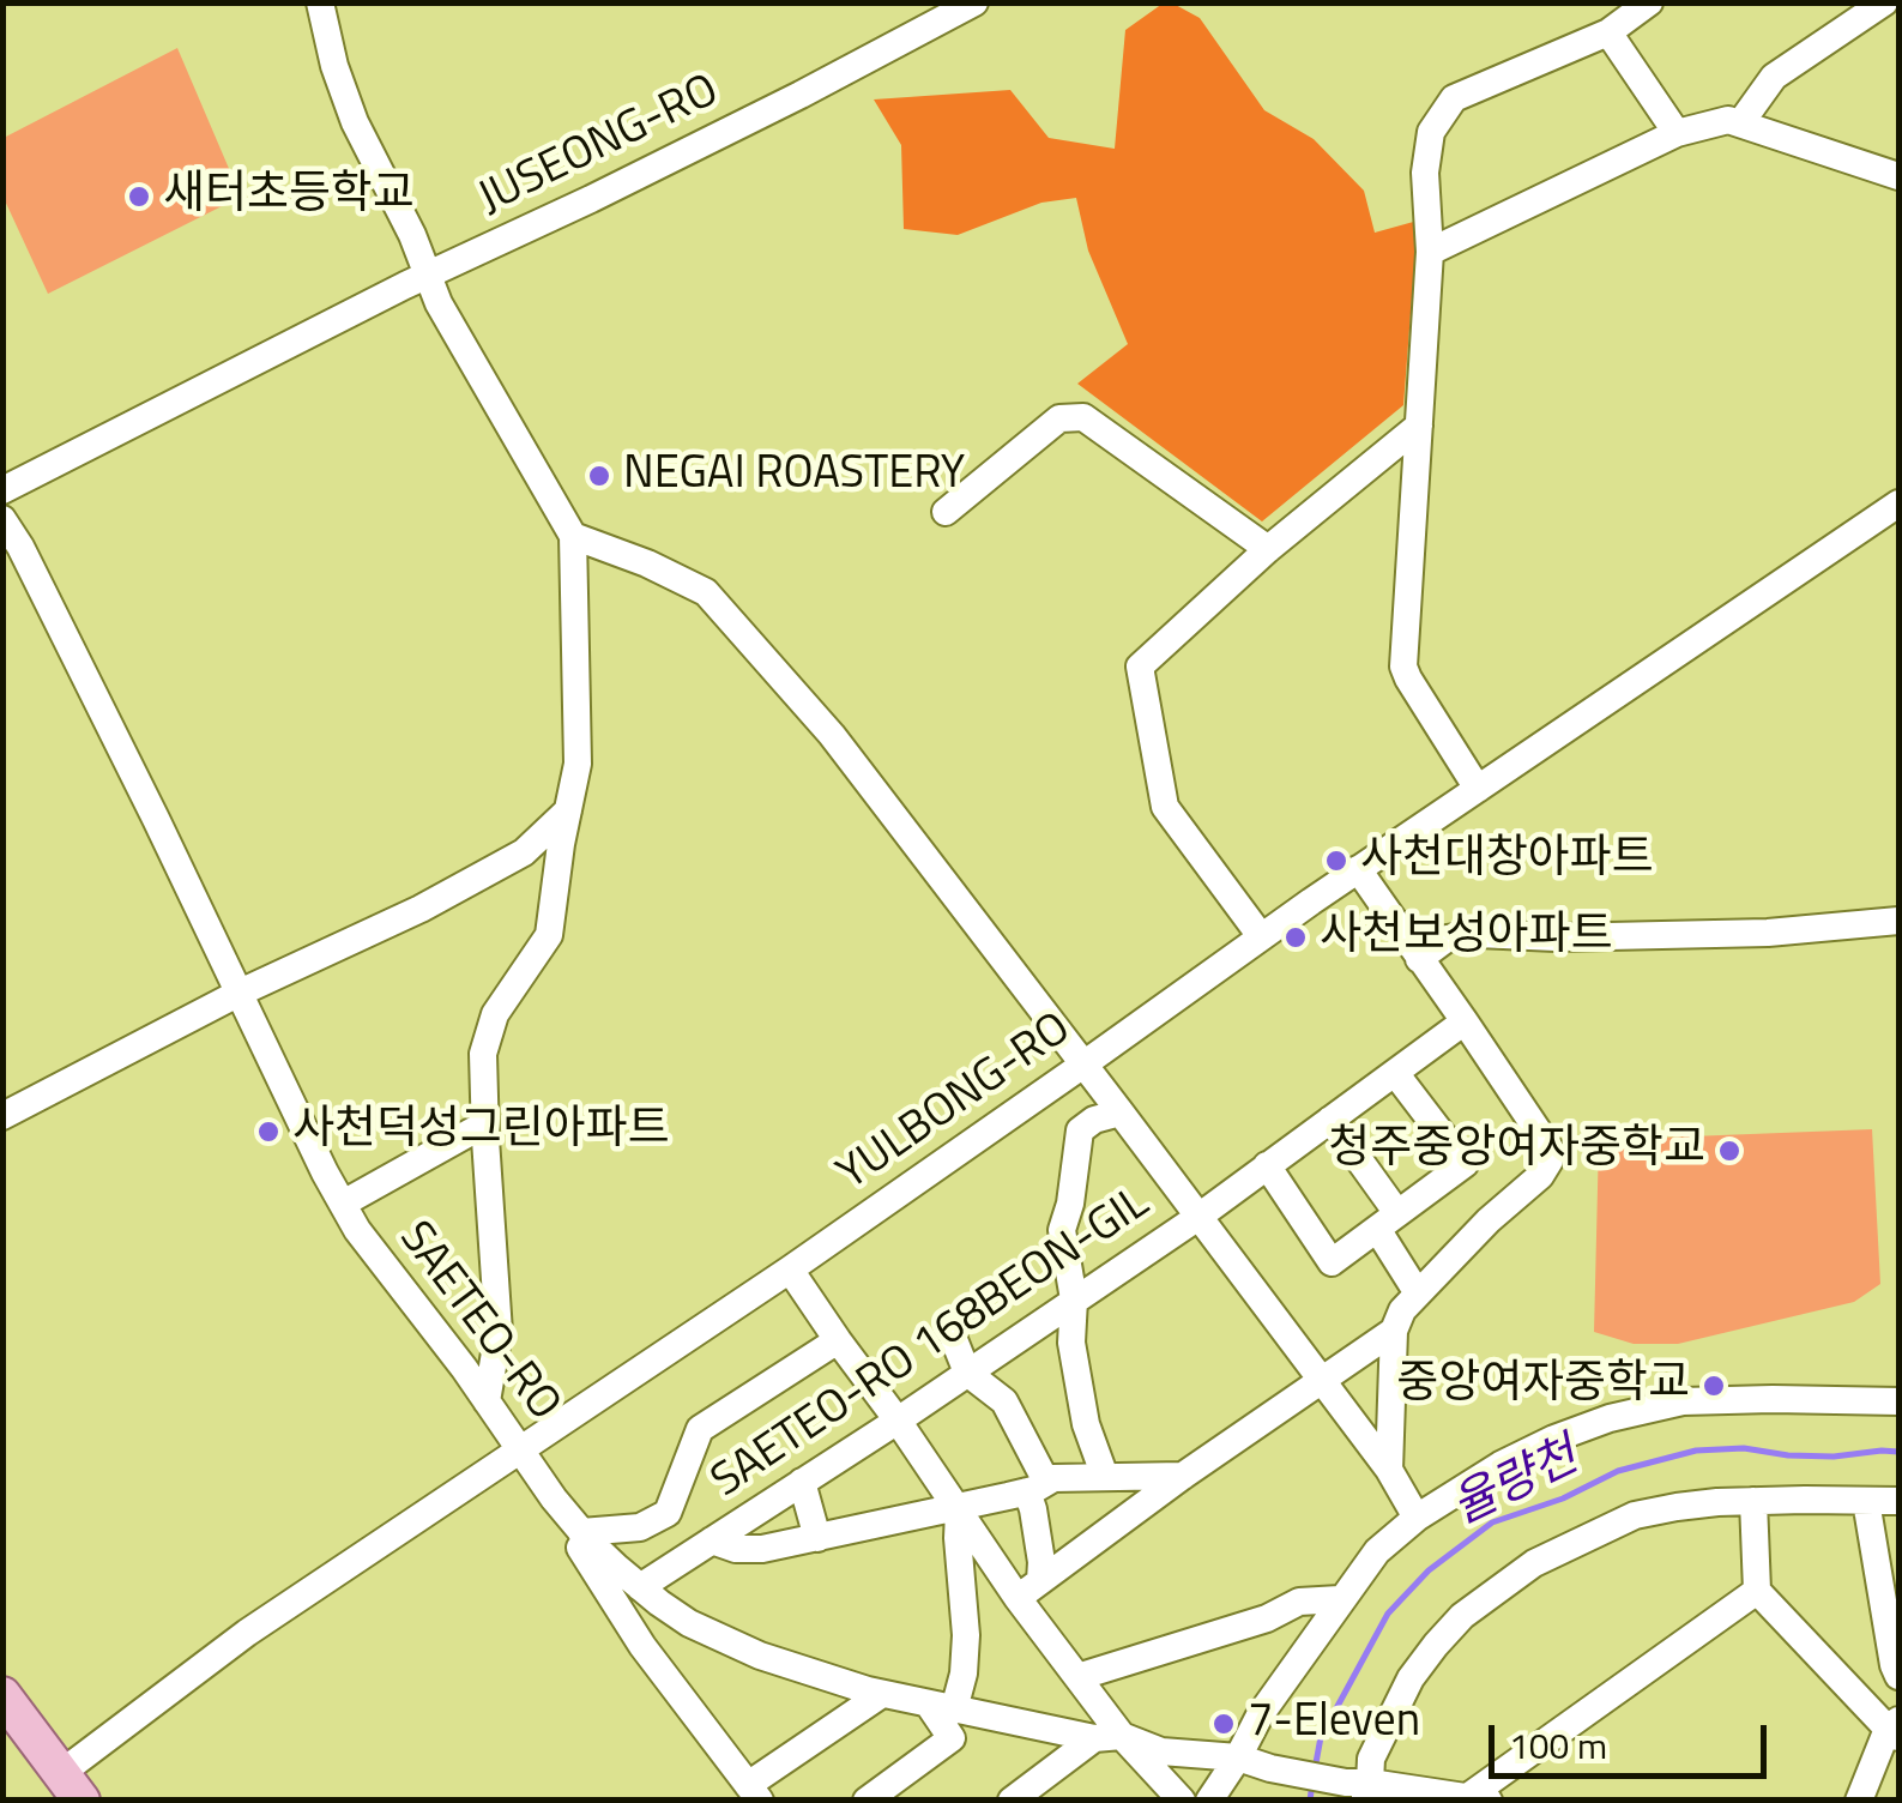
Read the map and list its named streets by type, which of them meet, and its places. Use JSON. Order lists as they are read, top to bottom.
{
  "streets": {
    "street": [
      "JUSEONG-RO",
      "YULBONG-RO",
      "SAETEO-RO",
      "SAETEO-RO 168BEON-GIL"
    ]
  },
  "crossings": [
    ["YULBONG-RO", "SAETEO-RO"],
    ["SAETEO-RO", "SAETEO-RO 168BEON-GIL"]
  ],
  "water": ["율량천"],
  "places": [
    "새터초등학교",
    "NEGAI ROASTERY",
    "사천대창아파트",
    "사천보성아파트",
    "사천덕성그린아파트",
    "청주중앙여자중학교",
    "중앙여자중학교",
    "7-Eleven"
  ],
  "scale_bar": "100 m"
}
